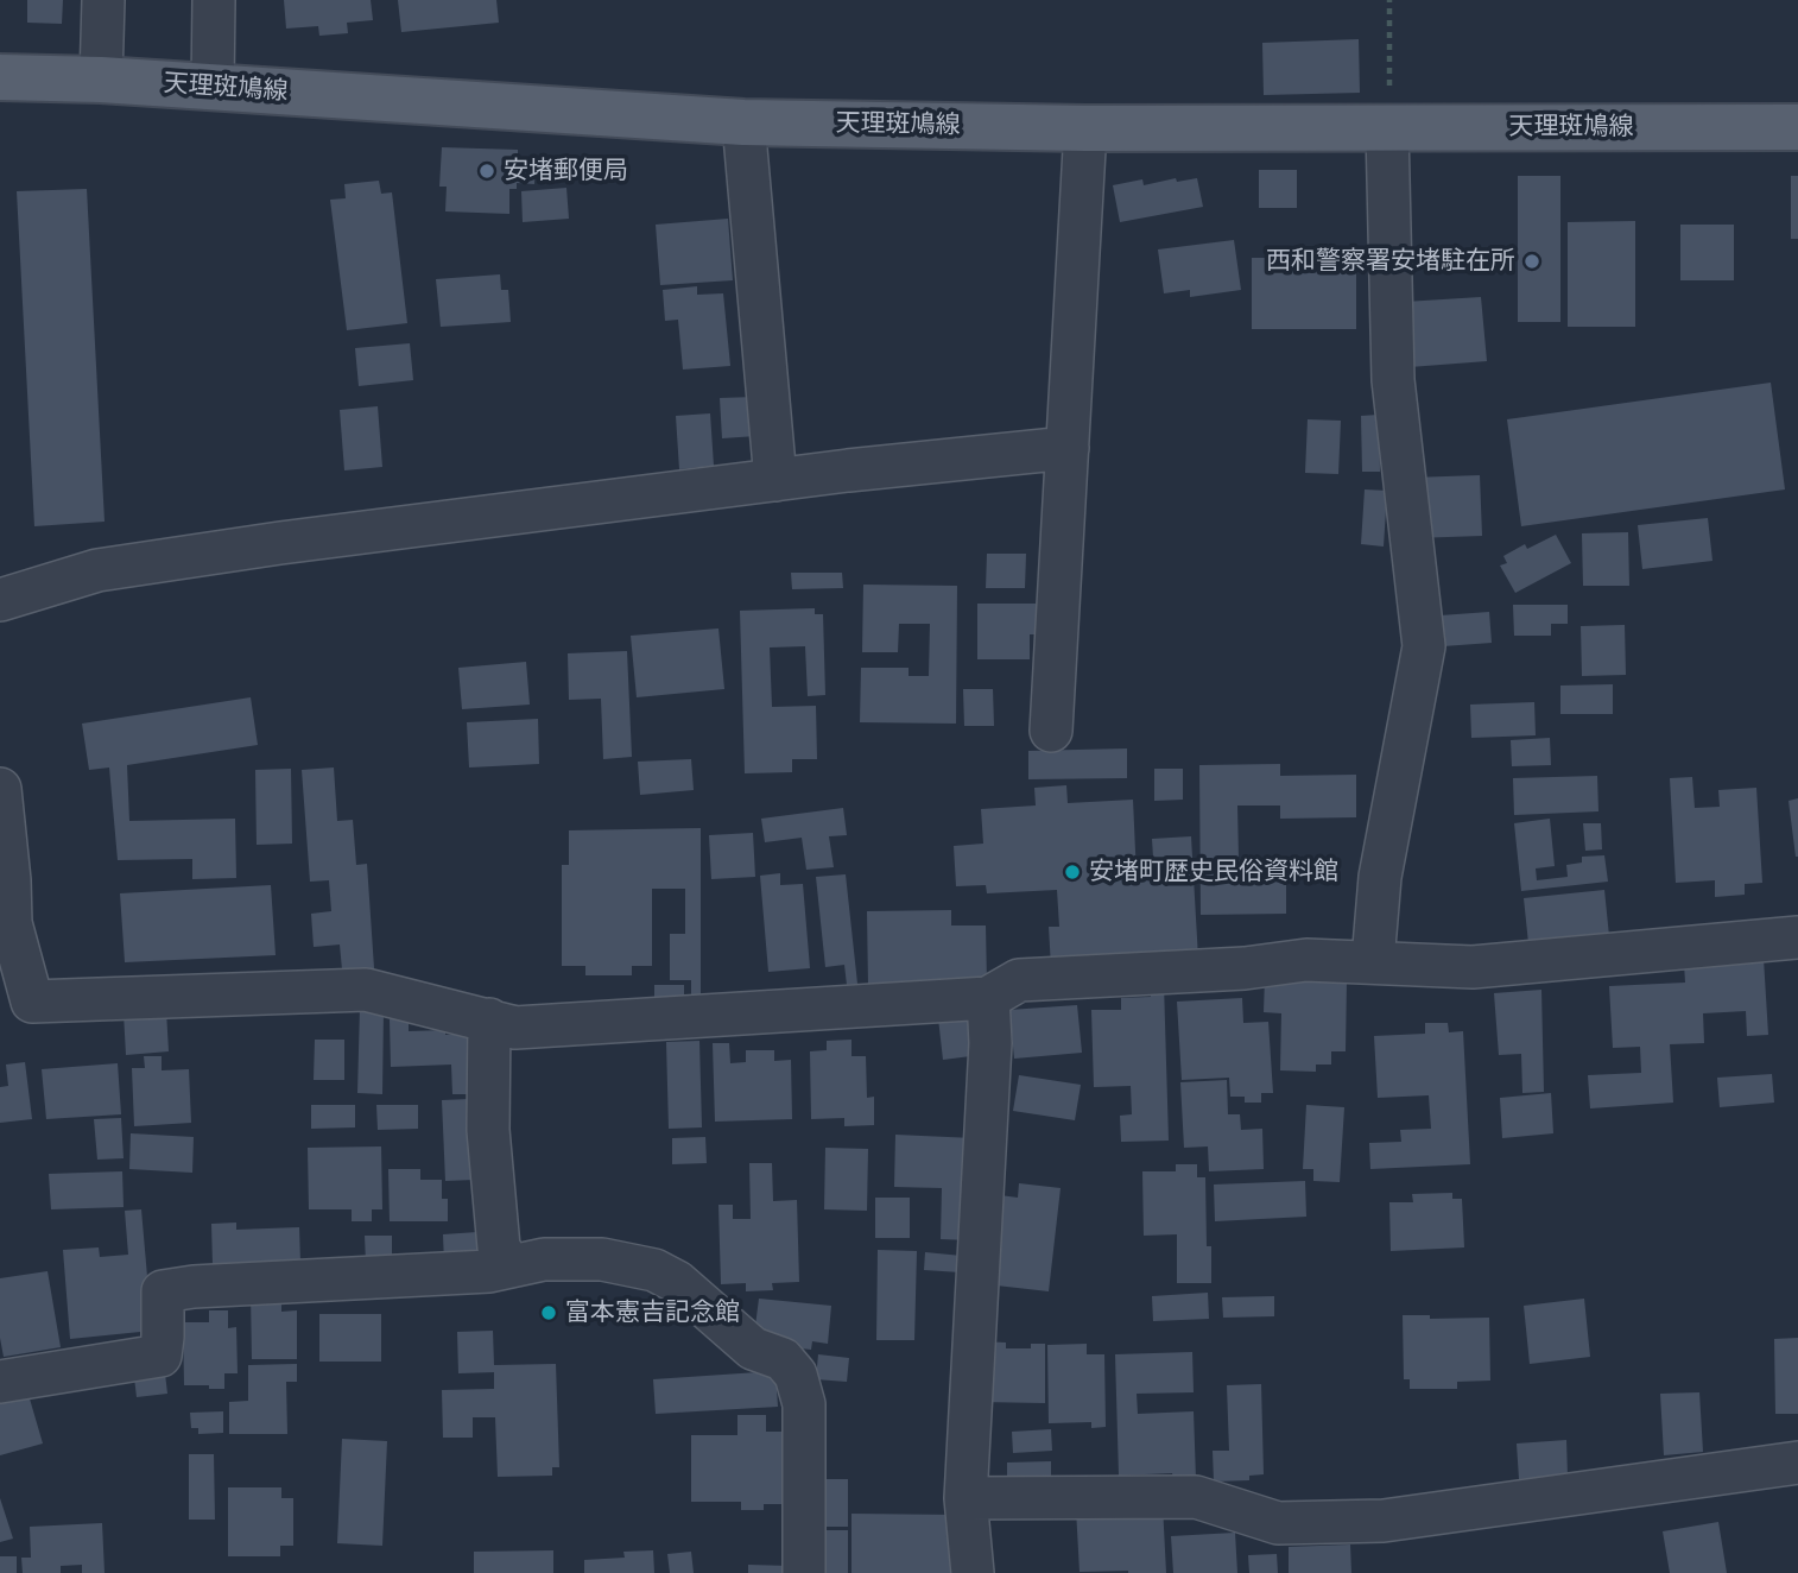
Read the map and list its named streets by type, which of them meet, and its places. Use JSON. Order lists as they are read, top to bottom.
{
  "streets": {
    "main road": ["天理斑鳩線"]
  },
  "places": [
    "安堵郵便局",
    "西和警察署安堵駐在所",
    "安堵町歴史民俗資料館",
    "富本憲吉記念館"
  ]
}
